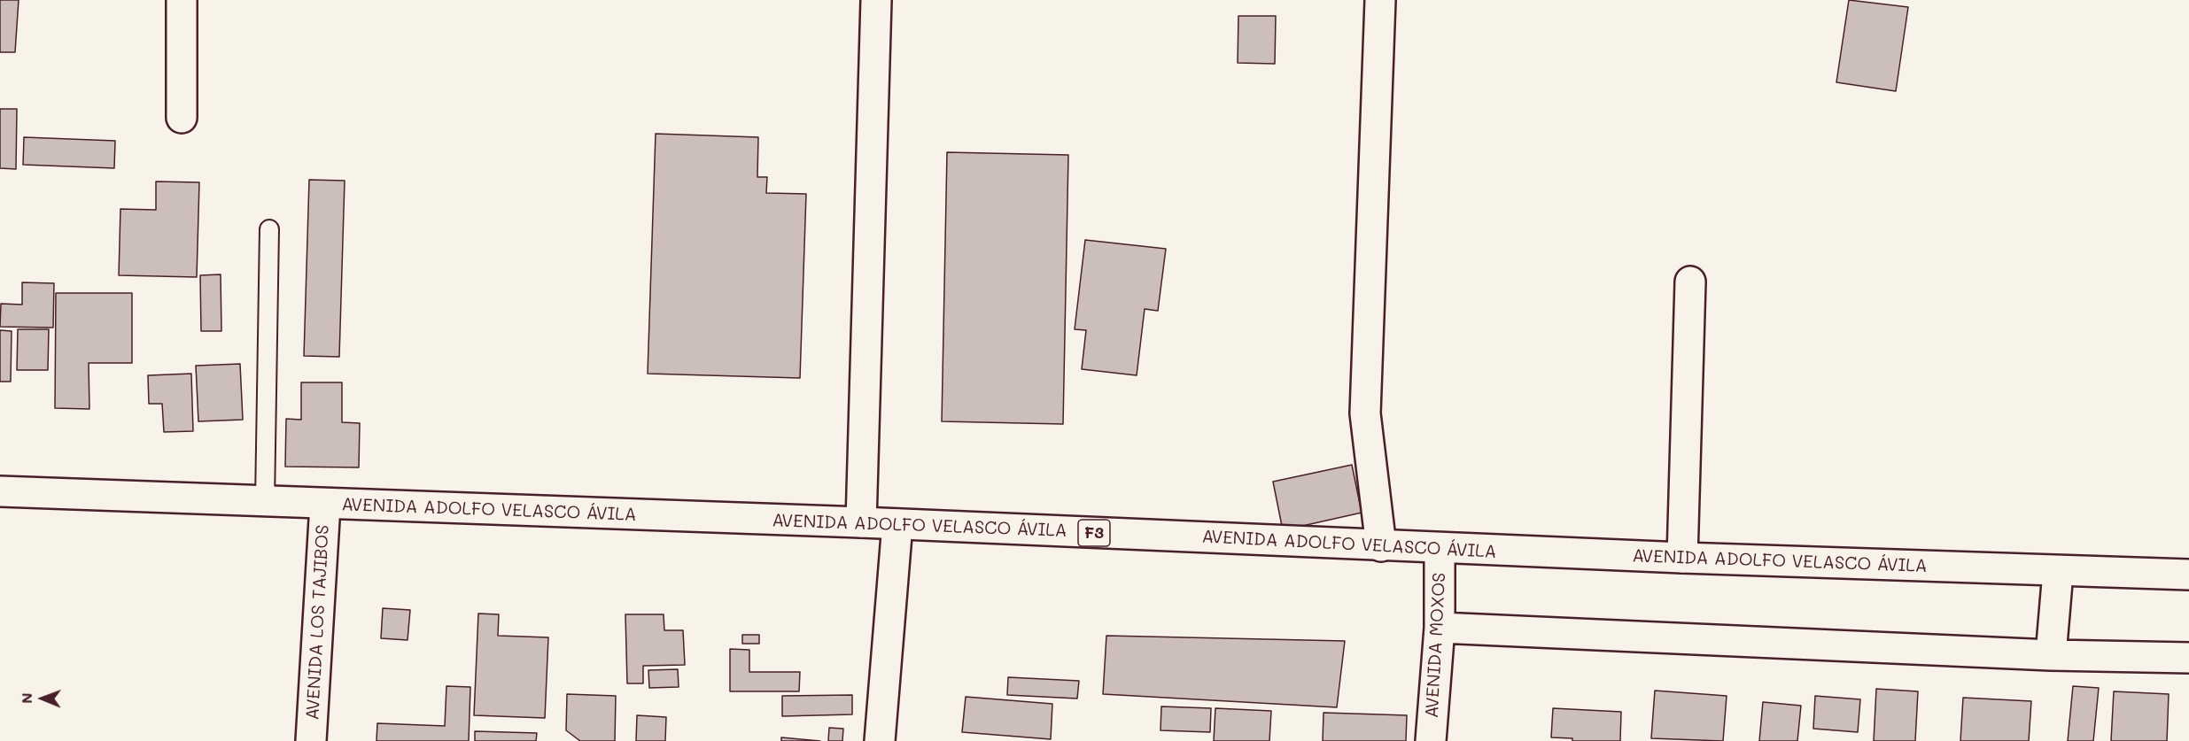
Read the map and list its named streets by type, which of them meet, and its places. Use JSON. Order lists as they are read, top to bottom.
{
  "streets": {
    "main road": [
      "AVENIDA ADOLFO VELASCO ÁVILA",
      "F3",
      "AVENIDA LOS TAJIBOS",
      "AVENIDA MOXOS"
    ]
  },
  "crossings": [
    ["AVENIDA ADOLFO VELASCO ÁVILA", "AVENIDA LOS TAJIBOS"],
    ["AVENIDA ADOLFO VELASCO ÁVILA", "AVENIDA MOXOS"]
  ],
  "north": "left"
}
